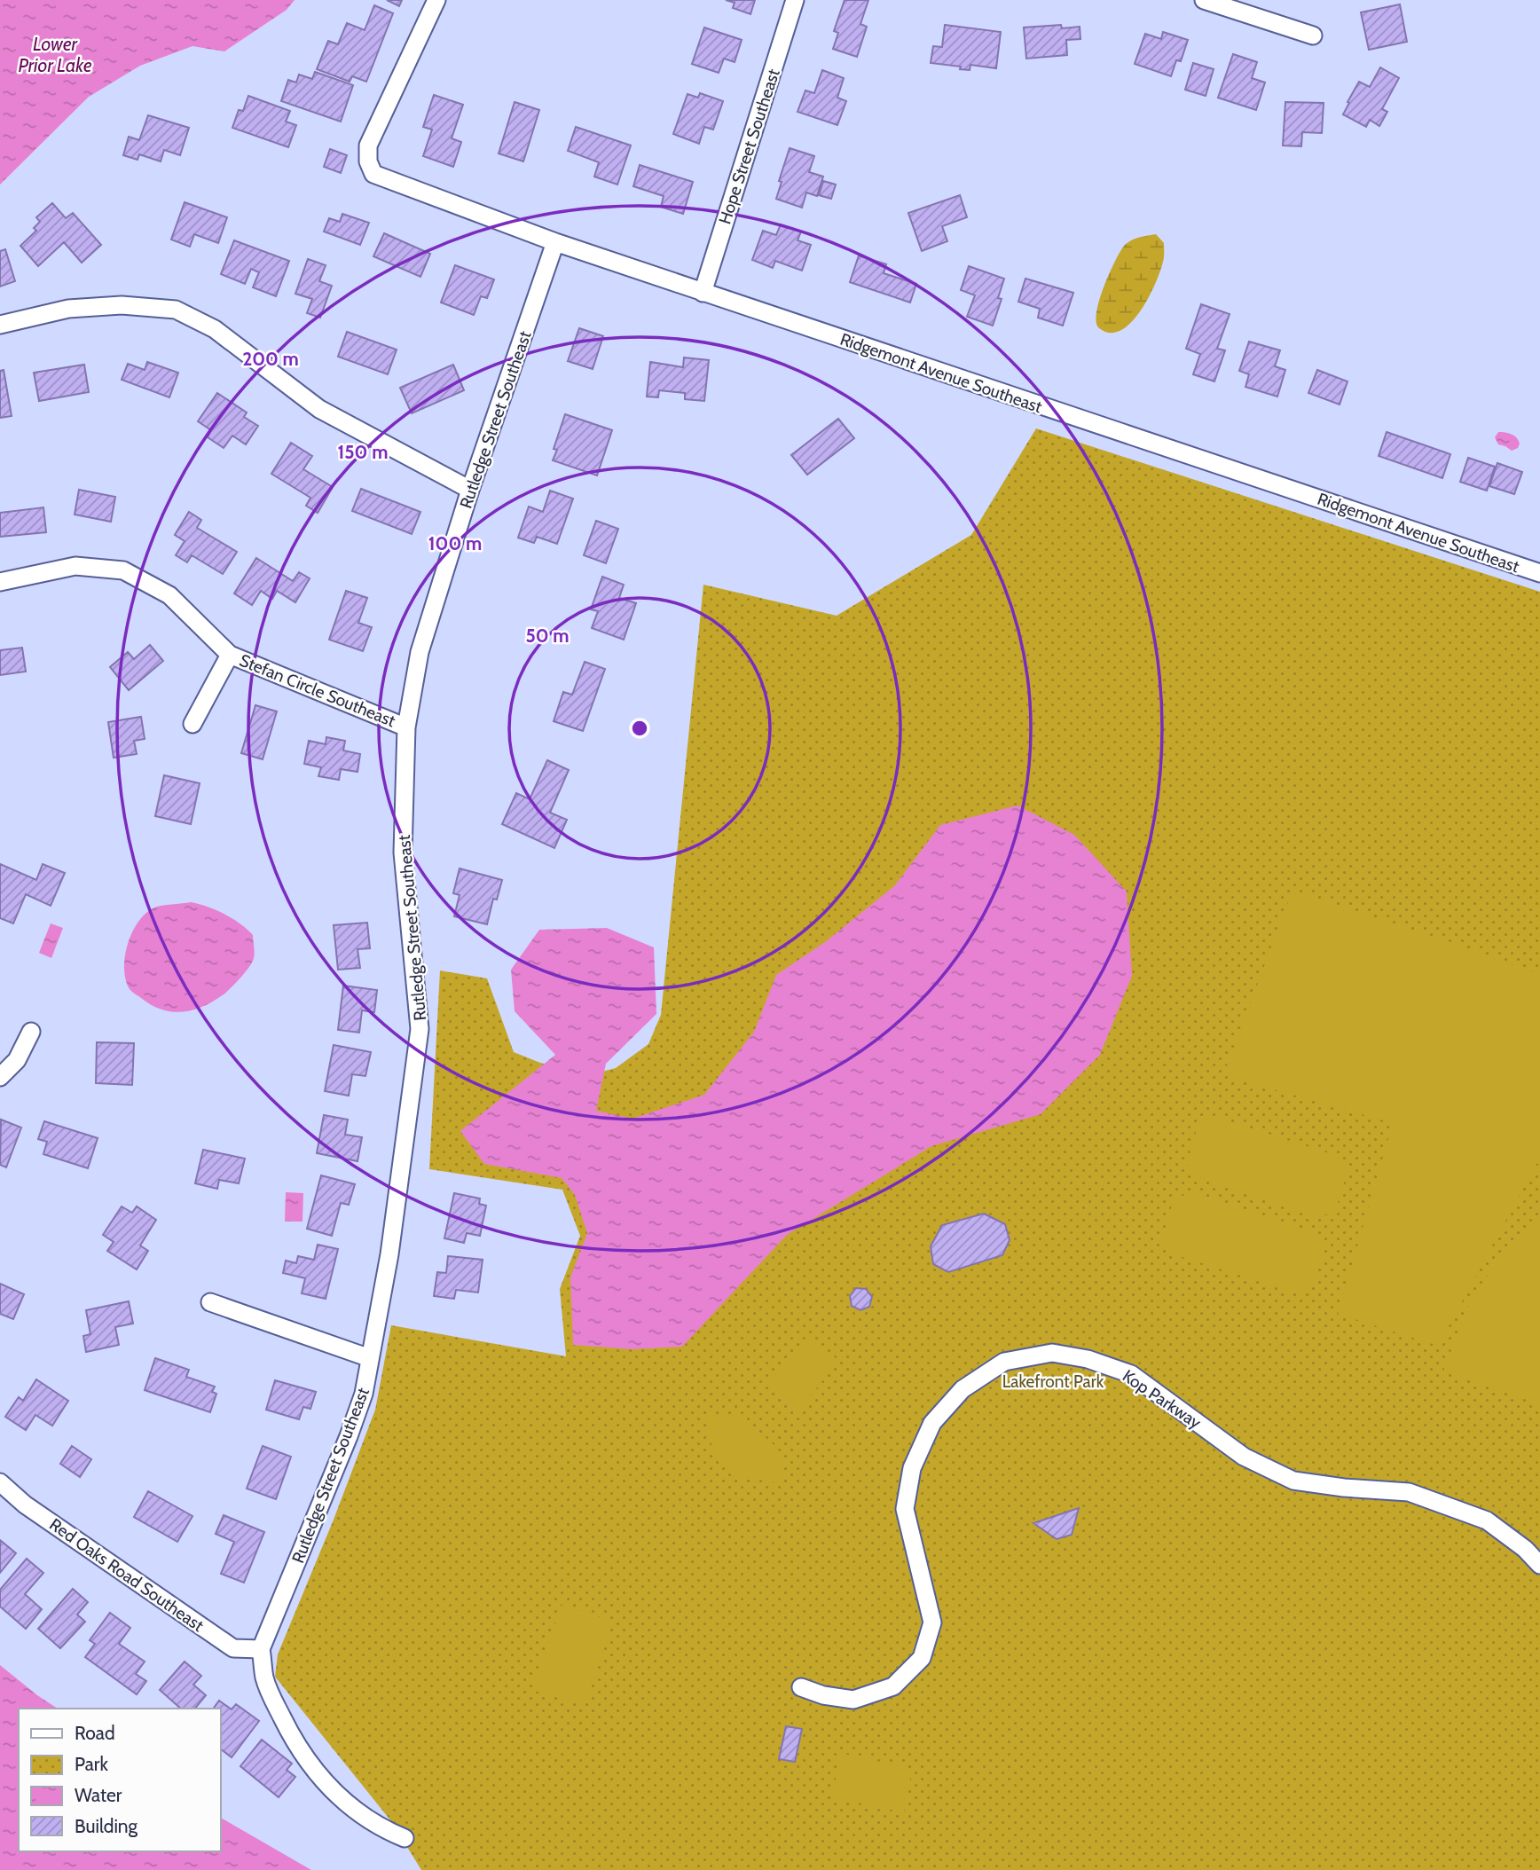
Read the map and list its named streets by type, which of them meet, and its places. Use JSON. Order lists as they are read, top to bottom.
{
  "streets": {
    "street": [
      "Hope Street Southeast",
      "Ridgemont Avenue Southeast",
      "Rutledge Street Southeast",
      "Stefan Circle Southeast",
      "Kop Parkway",
      "Red Oaks Road Southeast"
    ]
  },
  "crossings": [
    ["Hope Street Southeast", "Ridgemont Avenue Southeast"],
    ["Ridgemont Avenue Southeast", "Rutledge Street Southeast"],
    ["Rutledge Street Southeast", "Stefan Circle Southeast"],
    ["Rutledge Street Southeast", "Red Oaks Road Southeast"]
  ],
  "water": ["Lower Prior Lake"],
  "parks": ["Lakefront Park"],
  "legend": [
    "Road",
    "Park",
    "Water",
    "Building"
  ],
  "rings": [
    "200 m",
    "150 m",
    "100 m",
    "50 m"
  ]
}
